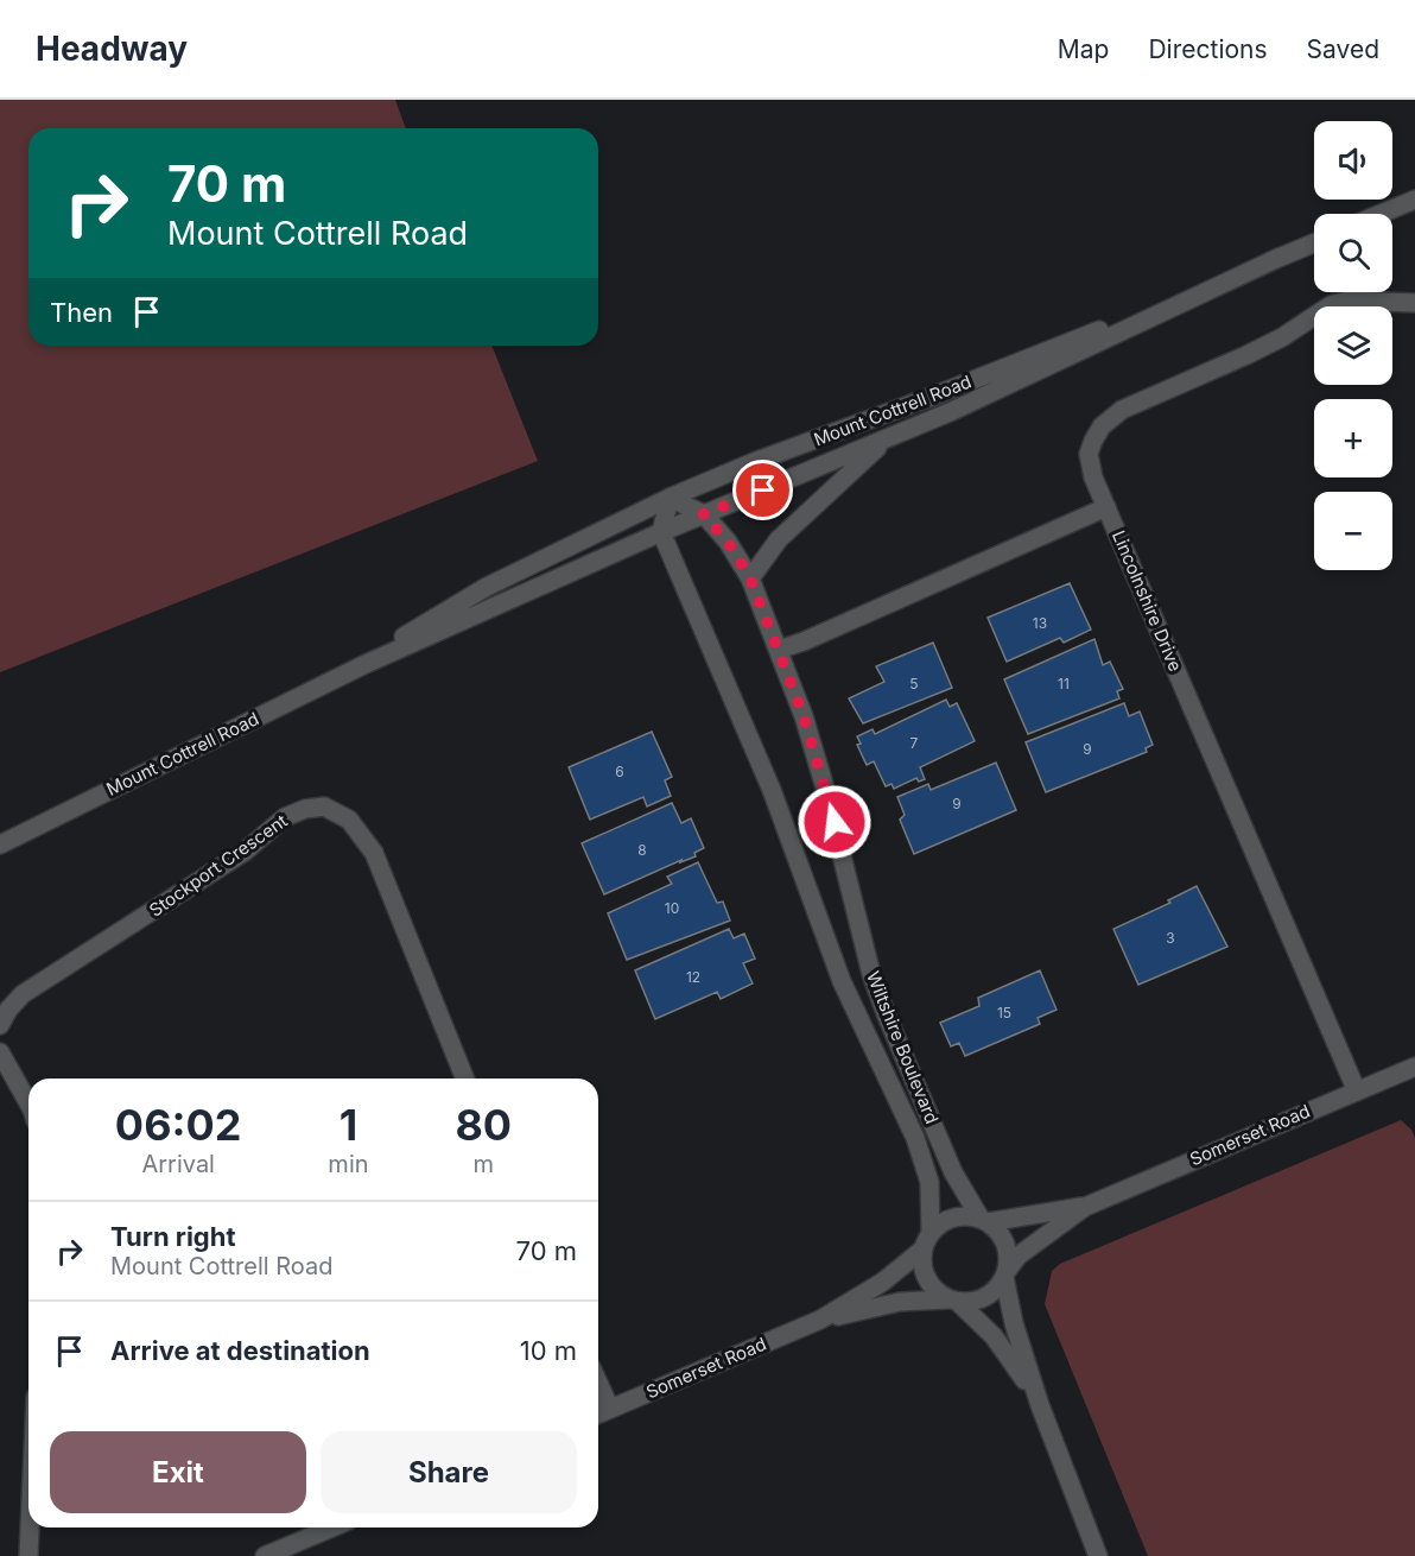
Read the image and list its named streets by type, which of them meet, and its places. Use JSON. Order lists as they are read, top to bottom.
{
  "streets": {
    "street": [
      "Mount Cottrell Road",
      "Lincolnshire Drive",
      "Stockport Crescent",
      "Wiltshire Boulevard",
      "Somerset Road"
    ]
  },
  "crossings": [
    ["Mount Cottrell Road", "Wiltshire Boulevard"],
    ["Lincolnshire Drive", "Somerset Road"],
    ["Wiltshire Boulevard", "Somerset Road"]
  ],
  "house_numbers": [
    "13",
    "5",
    "11",
    "7",
    "9",
    "6",
    "9",
    "8",
    "10",
    "3",
    "12",
    "15"
  ],
  "page": {
    "header": "Headway",
    "nav": ["Map", "Directions", "Saved"],
    "map_buttons": ["+", "−"],
    "turn": ["70 m", "Mount Cottrell Road"],
    "then": "Then",
    "eta": [
      "06:02",
      "Arrival",
      "1",
      "min",
      "80",
      "m"
    ],
    "list": [
      {
        "name": "Turn right",
        "note": "Mount Cottrell Road",
        "value": "70 m"
      },
      {
        "name": "Arrive at destination",
        "value": "10 m"
      }
    ],
    "buttons": ["Exit", "Share"]
  }
}
